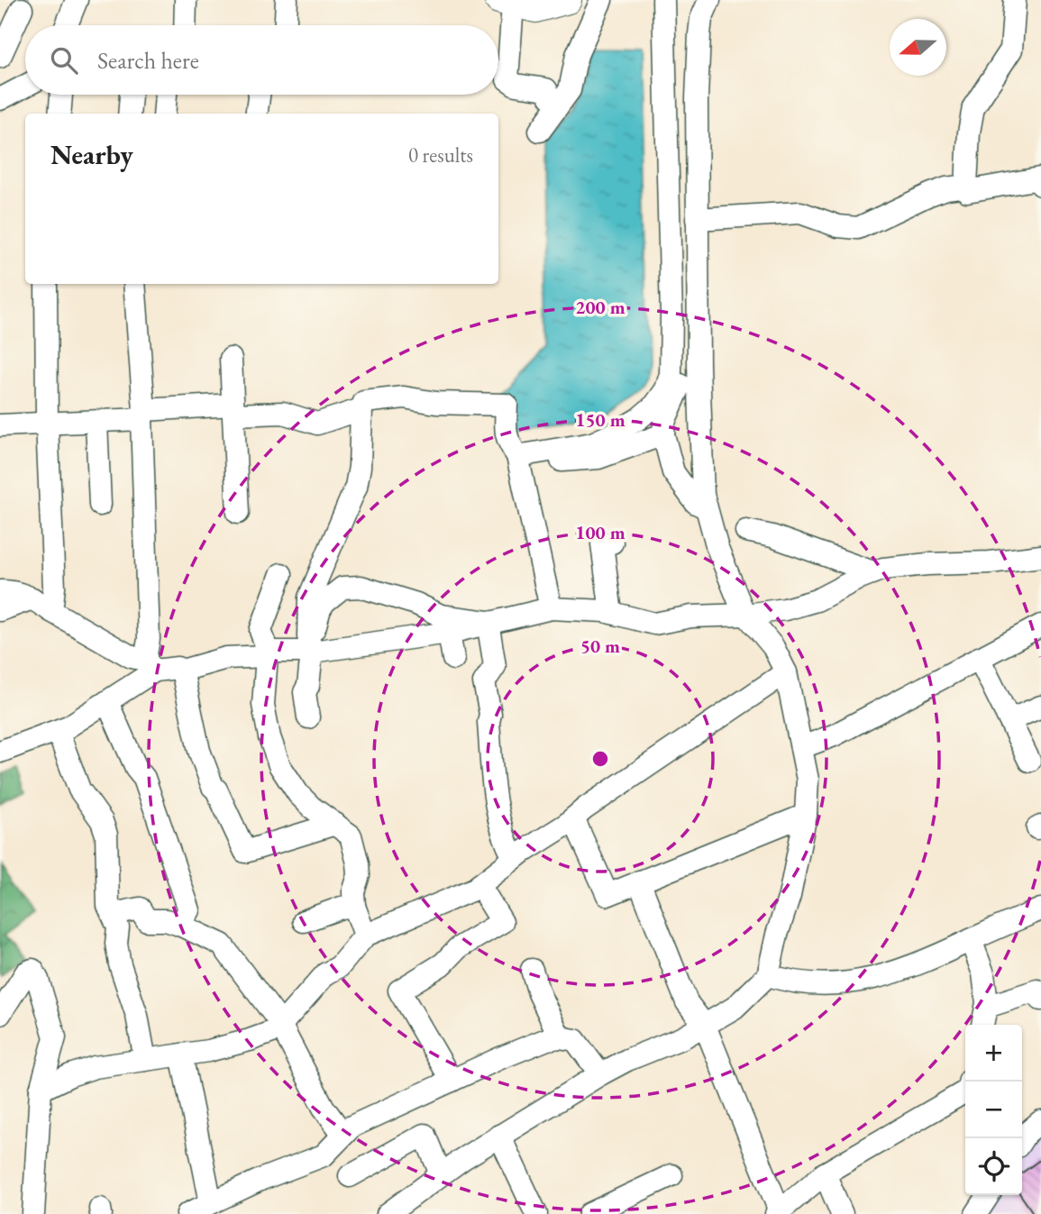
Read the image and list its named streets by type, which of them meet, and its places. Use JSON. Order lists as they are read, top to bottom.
{
  "north": "left",
  "page": {
    "search": "Search here",
    "heading": ["Nearby", "0 results"],
    "map_buttons": ["+", "−"]
  },
  "rings": [
    "200 m",
    "150 m",
    "100 m",
    "50 m"
  ]
}
